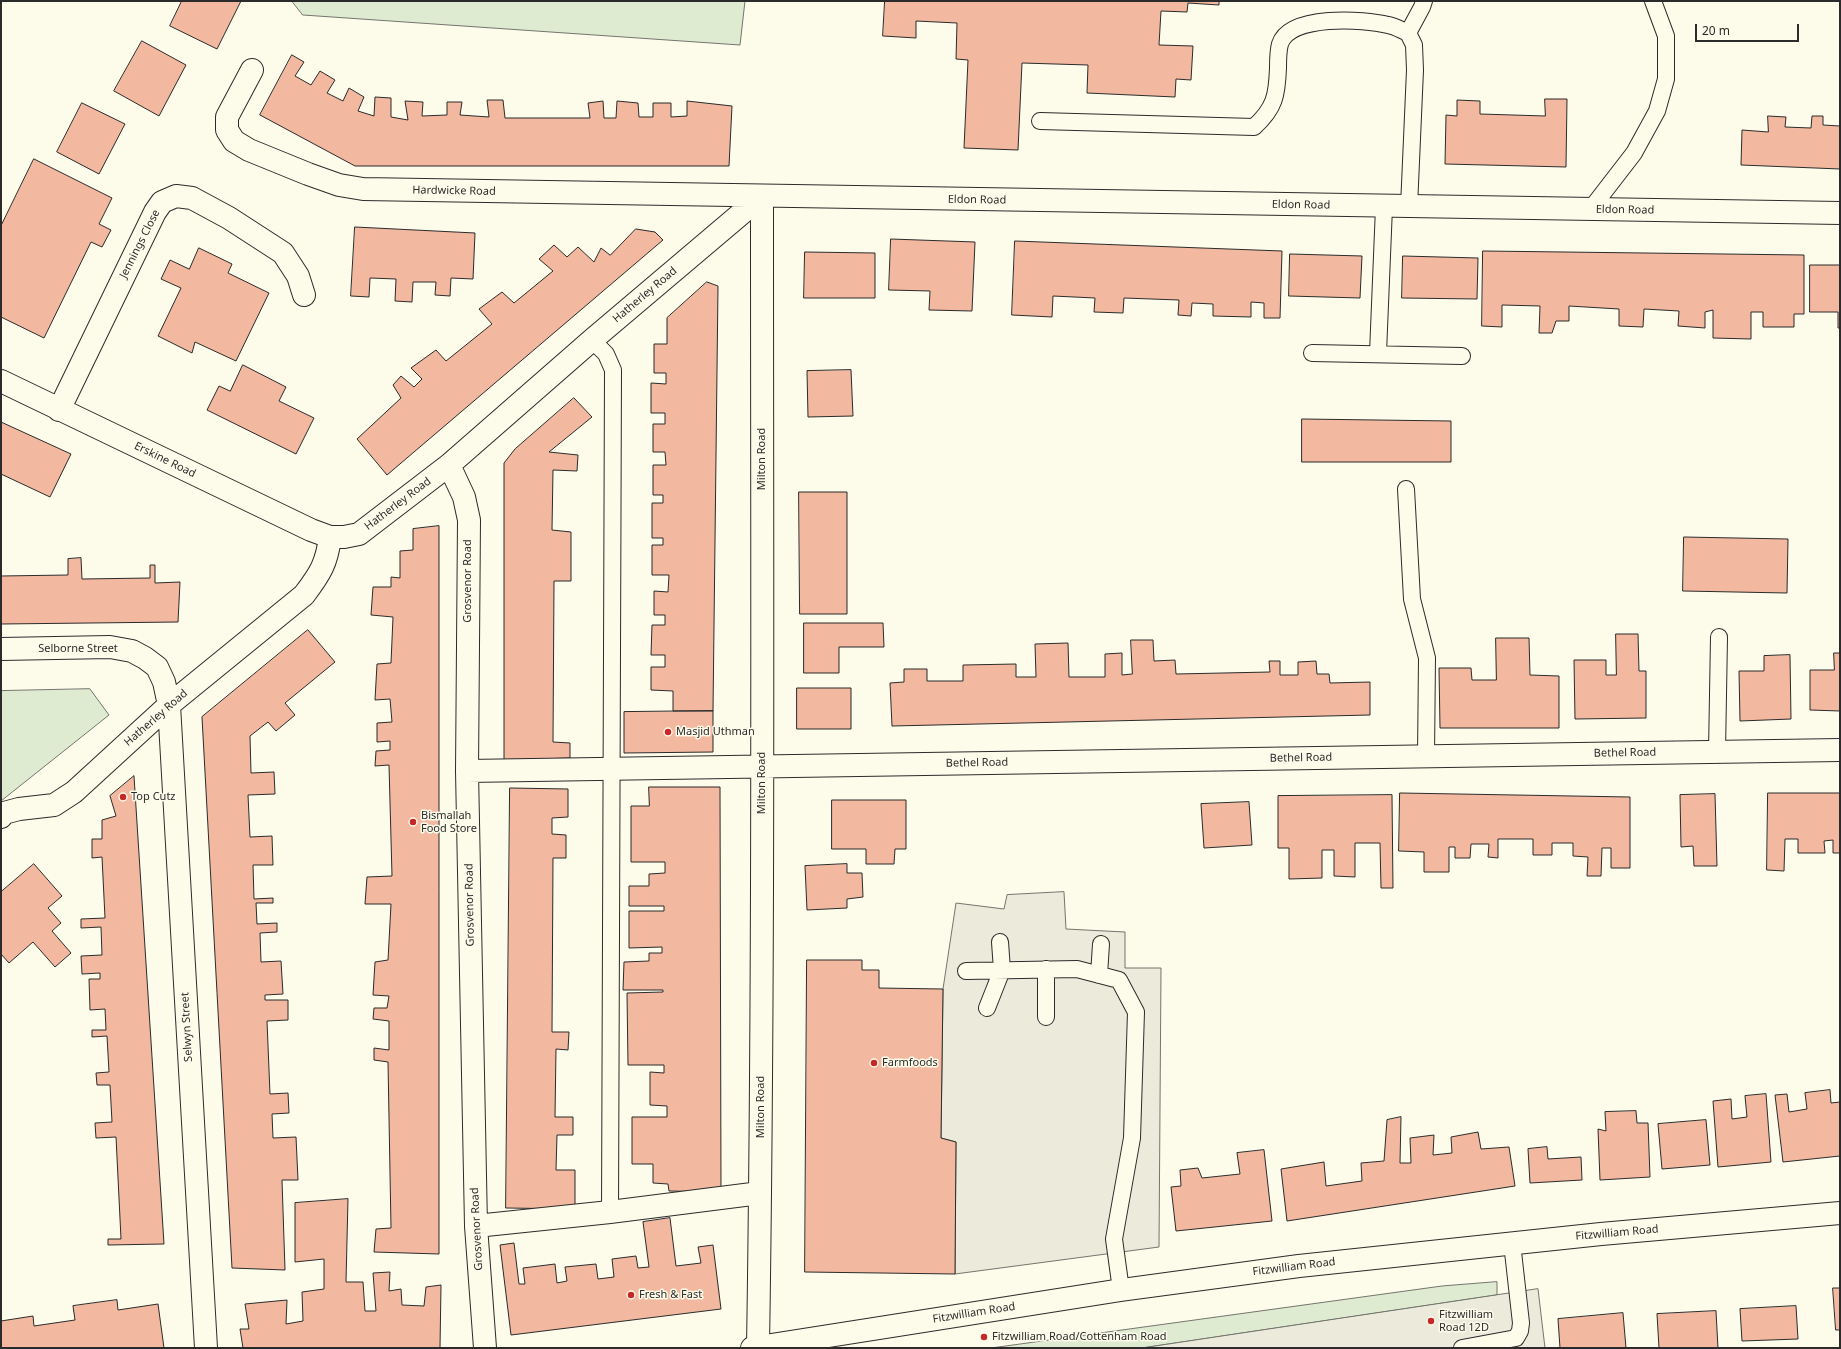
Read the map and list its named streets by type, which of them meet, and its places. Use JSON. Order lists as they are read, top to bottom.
{
  "streets": {
    "street": [
      "Hardwicke Road",
      "Eldon Road",
      "Jennings Close",
      "Hatherley Road",
      "Milton Road",
      "Erskine Road",
      "Grosvenor Road",
      "Selborne Street",
      "Bethel Road",
      "Selwyn Street",
      "Fitzwilliam Road"
    ]
  },
  "crossings": [
    ["Hardwicke Road", "Eldon Road"],
    ["Hardwicke Road", "Hatherley Road"],
    ["Hardwicke Road", "Milton Road"],
    ["Eldon Road", "Hatherley Road"],
    ["Eldon Road", "Milton Road"],
    ["Jennings Close", "Erskine Road"],
    ["Hatherley Road", "Milton Road"],
    ["Hatherley Road", "Erskine Road"],
    ["Hatherley Road", "Grosvenor Road"],
    ["Hatherley Road", "Selborne Street"],
    ["Hatherley Road", "Selwyn Street"],
    ["Milton Road", "Bethel Road"],
    ["Milton Road", "Fitzwilliam Road"],
    ["Grosvenor Road", "Bethel Road"],
    ["Selborne Street", "Selwyn Street"]
  ],
  "places": [
    "Masjid Uthman",
    "Top Cutz",
    "Bismallah Food Store",
    "Farmfoods",
    "Fresh & Fast",
    "Fitzwilliam Road 12D",
    "Fitzwilliam Road/Cottenham Road"
  ],
  "scale_bar": "20 m"
}
